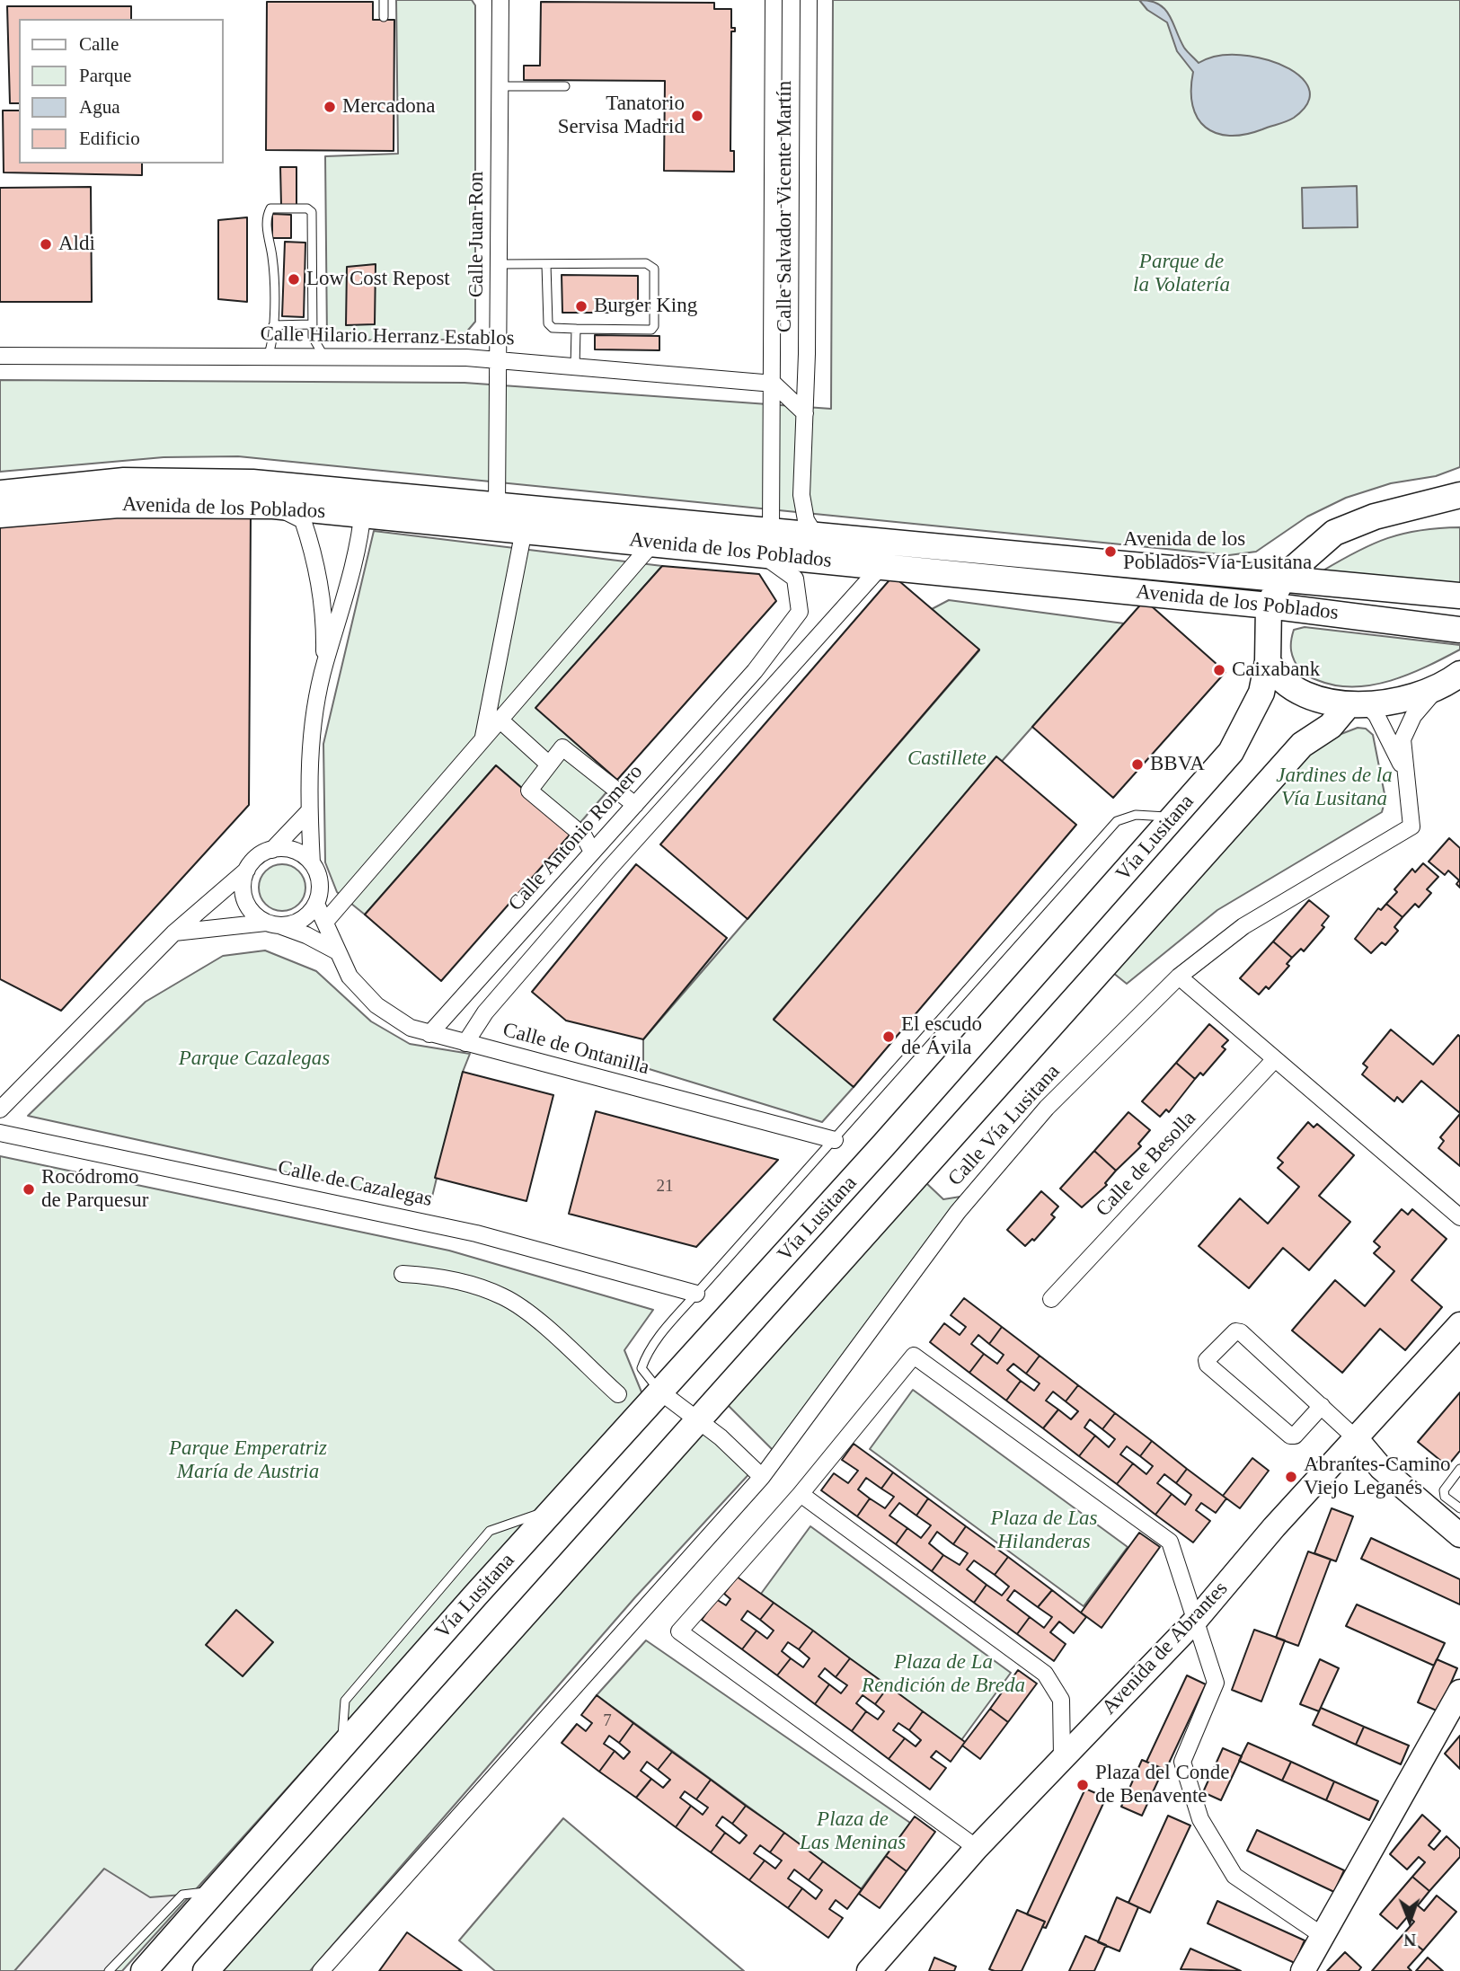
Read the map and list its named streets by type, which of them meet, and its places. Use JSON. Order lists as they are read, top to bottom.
{
  "streets": {
    "main road": ["Avenida de los Poblados", "Vía Lusitana"],
    "street": [
      "Calle Salvador Vicente Martín",
      "Calle Juan Ron",
      "Calle Hilario Herranz Establos",
      "Calle Antonio Romero",
      "Calle de Ontanilla",
      "Calle Vía Lusitana",
      "Calle de Besolla",
      "Calle de Cazalegas",
      "Avenida de Abrantes"
    ]
  },
  "crossings": [
    ["Calle Salvador Vicente Martín", "Calle Hilario Herranz Establos"],
    ["Calle Salvador Vicente Martín", "Avenida de los Poblados"],
    ["Calle Juan Ron", "Calle Hilario Herranz Establos"],
    ["Calle Juan Ron", "Avenida de los Poblados"],
    ["Avenida de los Poblados", "Vía Lusitana"],
    ["Calle Antonio Romero", "Calle de Ontanilla"]
  ],
  "parks": [
    "Parque de la Volatería",
    "Castillete",
    "Jardines de la Vía Lusitana",
    "Parque Cazalegas",
    "Parque Emperatriz María de Austria",
    "Plaza de Las Hilanderas",
    "Plaza de La Rendición de Breda",
    "Plaza de Las Meninas"
  ],
  "places": [
    "Mercadona",
    "Tanatorio Servisa Madrid",
    "Aldi",
    "Low Cost Repost",
    "Burger King",
    "Avenida de los Poblados-Vía Lusitana",
    "Caixabank",
    "BBVA",
    "El escudo de Ávila",
    "Rocódromo de Parquesur",
    "Abrantes-Camino Viejo Leganés",
    "Plaza del Conde de Benavente"
  ],
  "house_numbers": ["21", "7"],
  "legend": [
    "Calle",
    "Parque",
    "Agua",
    "Edificio"
  ],
  "north": "bottom"
}
